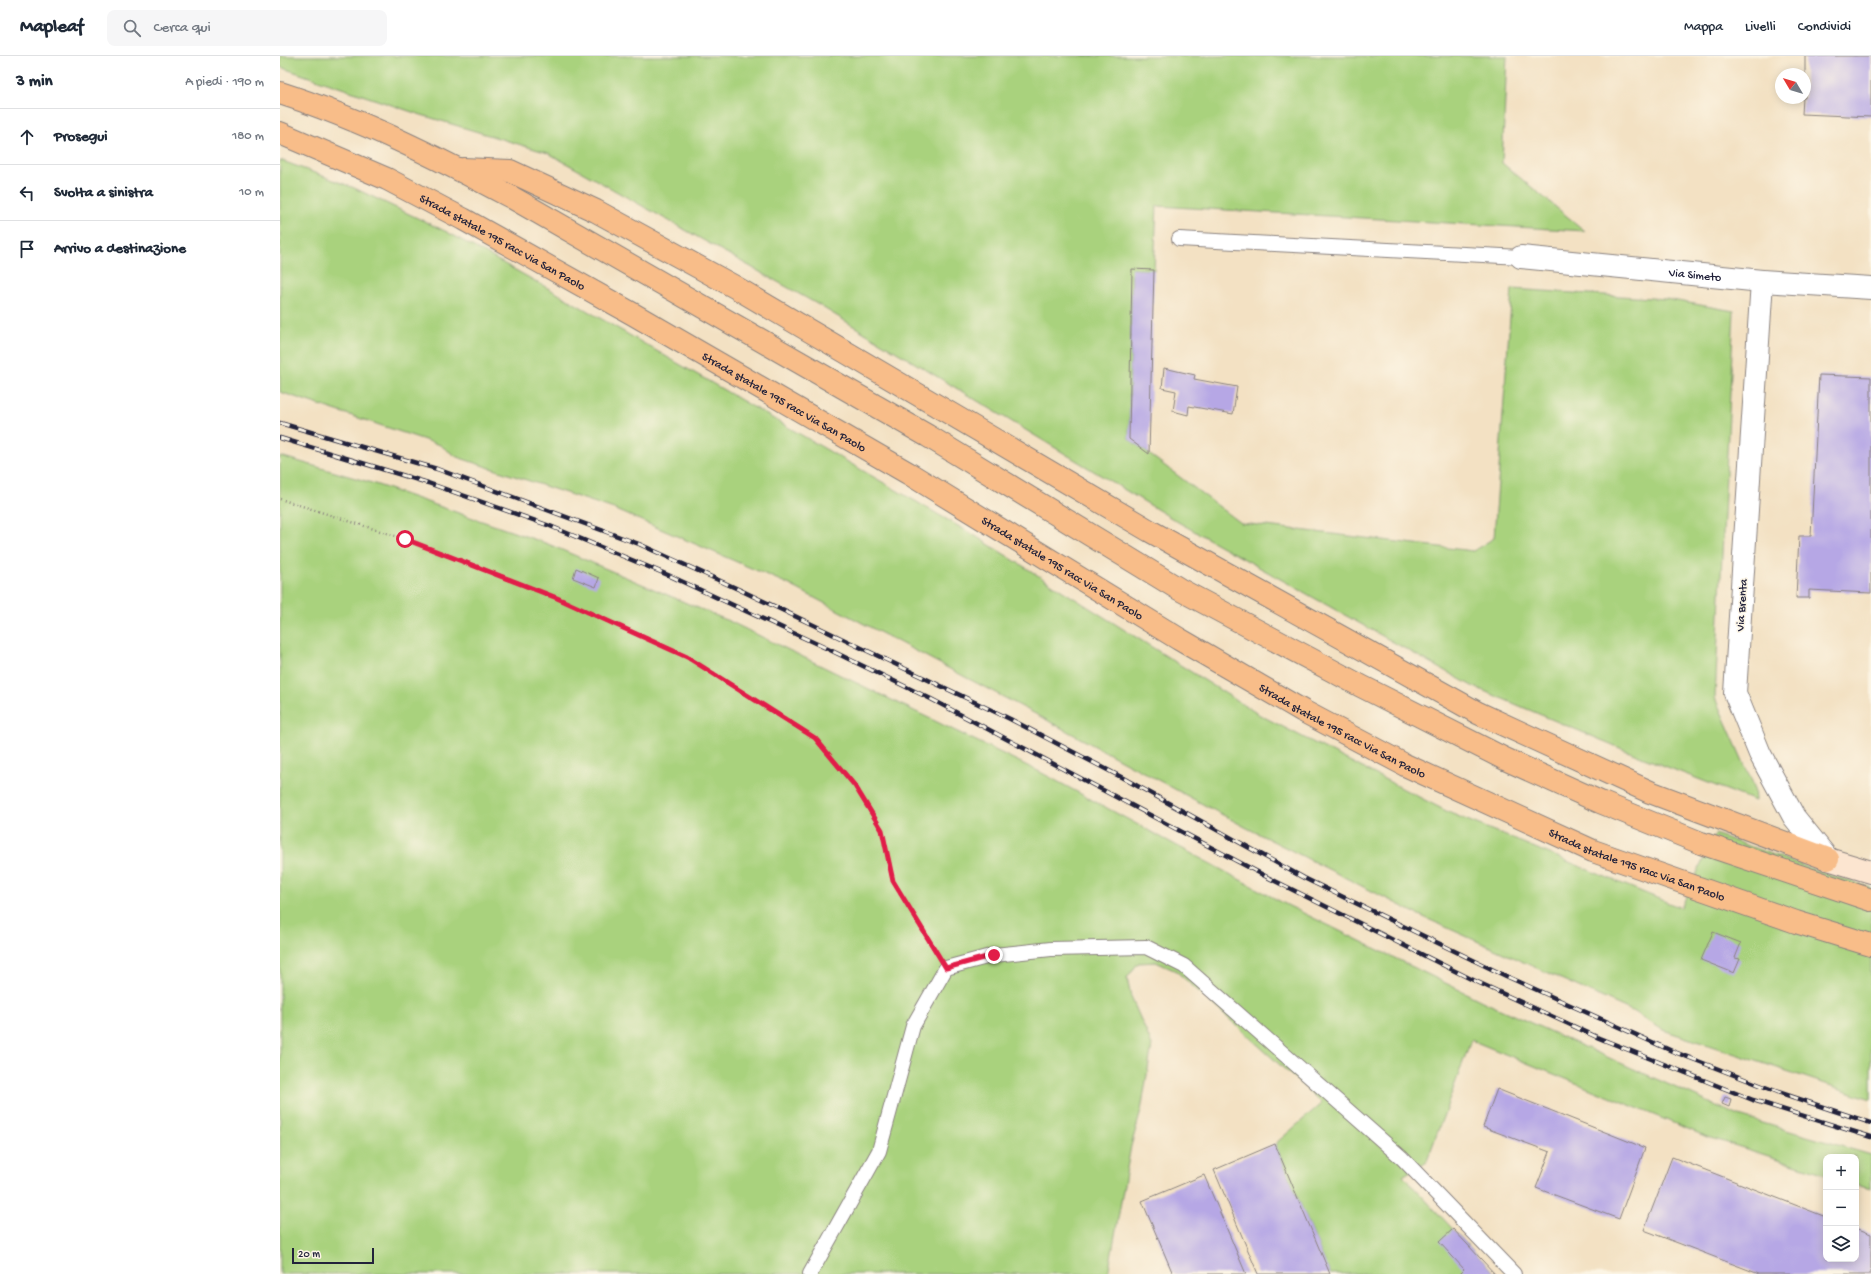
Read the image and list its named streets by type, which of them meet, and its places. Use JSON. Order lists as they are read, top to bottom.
{
  "streets": {
    "highway": ["Strada statale 195 racc Via San Paolo"],
    "street": ["Via Simeto", "Via Brenta"]
  },
  "crossings": [
    ["Via Simeto", "Via Brenta"]
  ],
  "scale_bar": "20 m",
  "north": "top left",
  "page": {
    "header": "Mapleaf",
    "search": "Cerca qui",
    "nav": ["Mappa", "Livelli", "Condividi"],
    "heading": ["3 min", "A piedi · 190 m"],
    "list": [
      ["Prosegui", "180 m"],
      ["Svolta a sinistra", "10 m"],
      "Arrivo a destinazione"
    ],
    "map_buttons": ["+", "−"],
    "scale": "20 m"
  }
}
